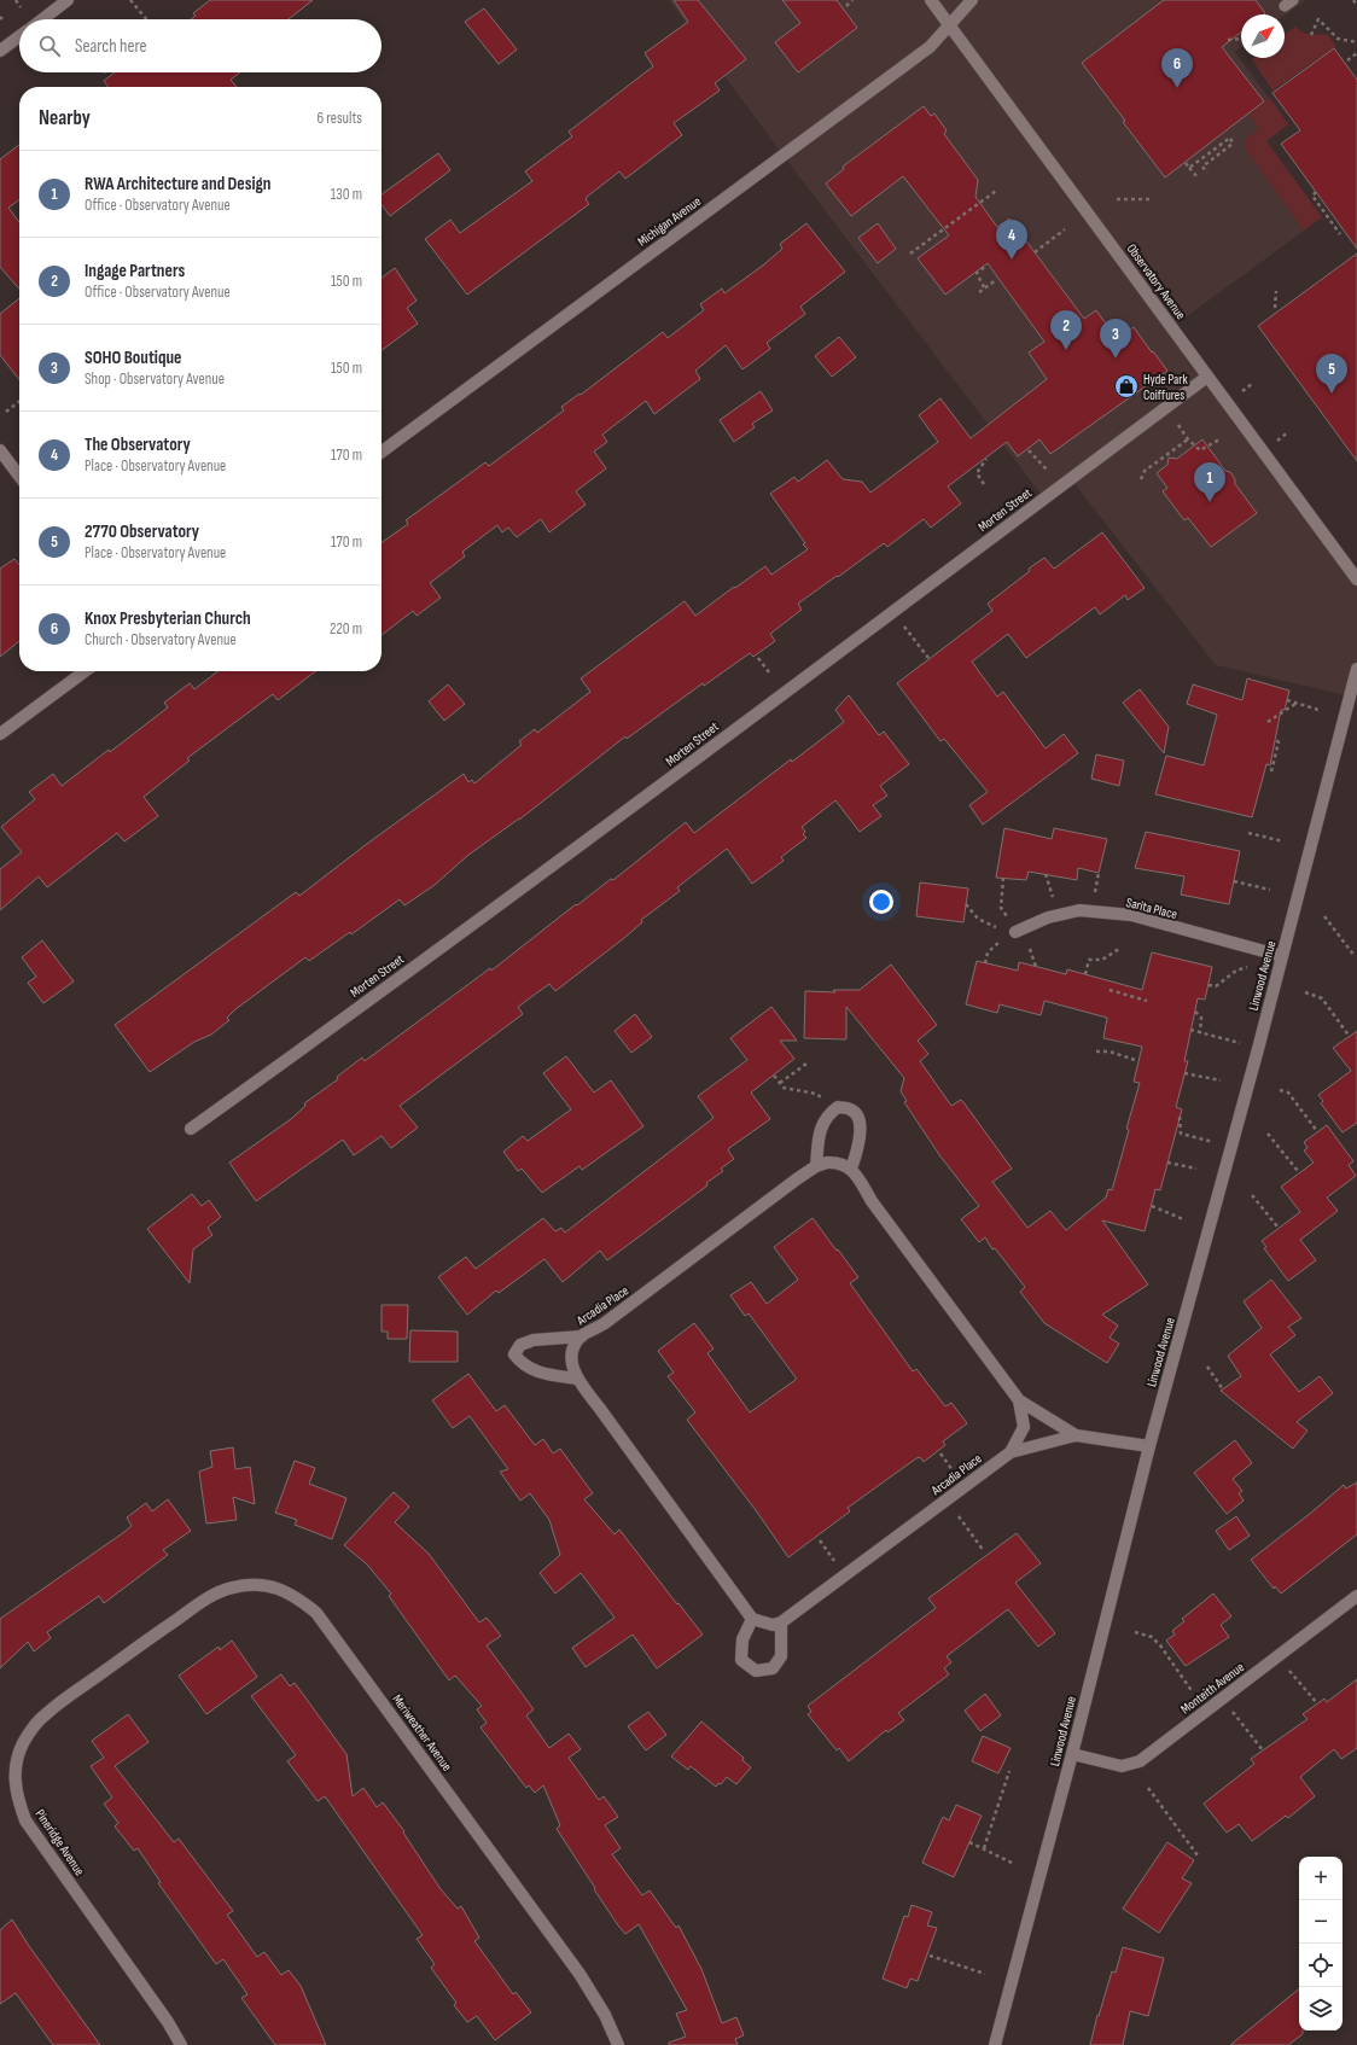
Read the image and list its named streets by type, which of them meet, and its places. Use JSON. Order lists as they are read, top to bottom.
{
  "streets": {
    "street": [
      "Michigan Avenue",
      "Observatory Avenue",
      "Morten Street",
      "Sarita Place",
      "Linwood Avenue",
      "Arcadia Place",
      "Monteith Avenue",
      "Meriweather Avenue",
      "Pineridge Avenue"
    ]
  },
  "crossings": [
    ["Michigan Avenue", "Observatory Avenue"],
    ["Observatory Avenue", "Morten Street"],
    ["Sarita Place", "Linwood Avenue"],
    ["Linwood Avenue", "Arcadia Place"],
    ["Linwood Avenue", "Monteith Avenue"],
    ["Meriweather Avenue", "Pineridge Avenue"]
  ],
  "places": {
    "shop": ["Hyde Park Coiffures"]
  },
  "north": "top right",
  "page": {
    "search": "Search here",
    "pins": [
      "6",
      "4",
      "2",
      "3",
      "5",
      "1"
    ],
    "heading": ["Nearby", "6 results"],
    "list": [
      {
        "mark": "1",
        "name": "RWA Architecture and Design",
        "note": "Office · Observatory Avenue",
        "value": "130 m"
      },
      {
        "mark": "2",
        "name": "Ingage Partners",
        "note": "Office · Observatory Avenue",
        "value": "150 m"
      },
      {
        "mark": "3",
        "name": "SOHO Boutique",
        "note": "Shop · Observatory Avenue",
        "value": "150 m"
      },
      {
        "mark": "4",
        "name": "The Observatory",
        "note": "Place · Observatory Avenue",
        "value": "170 m"
      },
      {
        "mark": "5",
        "name": "2770 Observatory",
        "note": "Place · Observatory Avenue",
        "value": "170 m"
      },
      {
        "mark": "6",
        "name": "Knox Presbyterian Church",
        "note": "Church · Observatory Avenue",
        "value": "220 m"
      }
    ],
    "map_buttons": ["+", "−"]
  }
}
